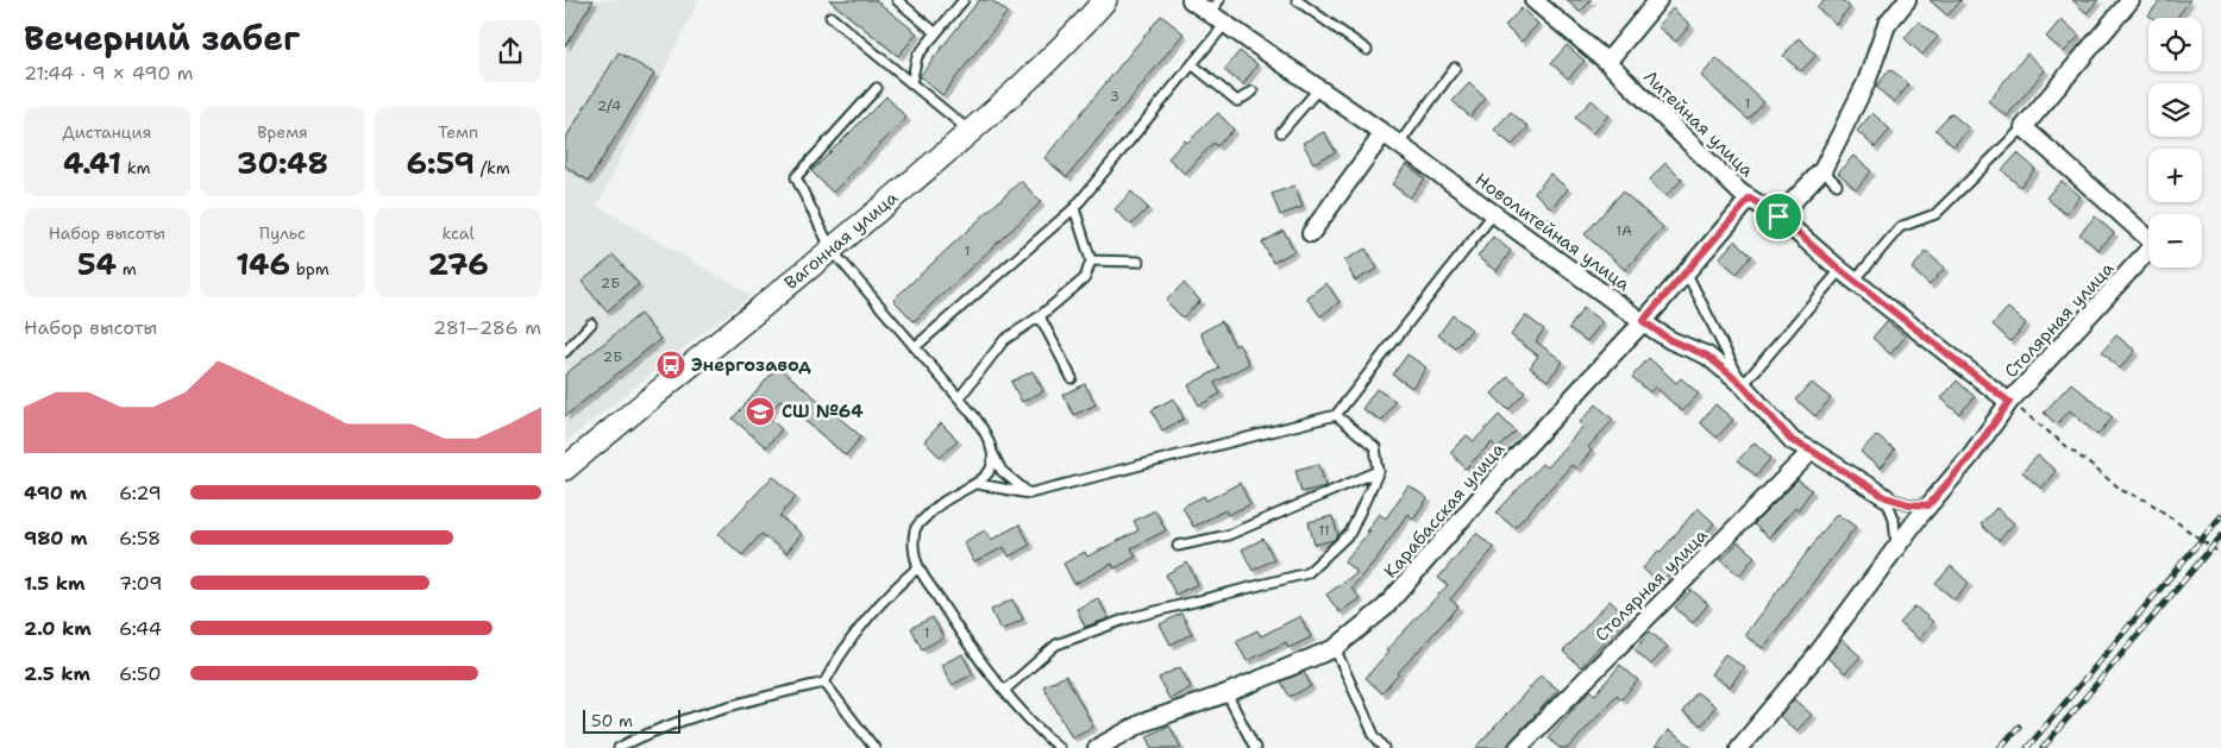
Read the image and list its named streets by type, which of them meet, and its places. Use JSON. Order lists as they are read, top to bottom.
{
  "streets": {
    "street": [
      "Литейная улица",
      "Новолитейная улица",
      "Вагонная улица",
      "Столярная улица",
      "Карабасская улица"
    ]
  },
  "crossings": [
    ["Литейная улица", "Столярная улица"],
    ["Литейная улица", "Карабасская улица"],
    ["Новолитейная улица", "Столярная улица"],
    ["Новолитейная улица", "Карабасская улица"]
  ],
  "places": {
    "bus stop": ["Энергозавод"],
    "school or university": ["СШ №64"]
  },
  "house_numbers": [
    "3",
    "1",
    "2/4",
    "1А",
    "1",
    "2Б",
    "2Б",
    "11",
    "1"
  ],
  "scale_bar": "50 m",
  "page": {
    "heading": ["Вечерний забег", "21:44 · 9 × 490 m"],
    "map_buttons": ["+", "−"],
    "stats": [
      ["Дистанция", "4.41 km"],
      ["Время", "30:48"],
      ["Темп", "6:59 /km"],
      ["Набор высоты", "54 m"],
      ["Пульс", "146 bpm"],
      ["kcal", "276"]
    ],
    "chart": ["Набор высоты", "281–286 m"],
    "list": [
      {
        "name": "490 m",
        "note": "6:29"
      },
      {
        "name": "980 m",
        "note": "6:58"
      },
      {
        "name": "1.5 km",
        "note": "7:09"
      },
      {
        "name": "2.0 km",
        "note": "6:44"
      },
      {
        "name": "2.5 km",
        "note": "6:50"
      }
    ],
    "scale": "50 m"
  }
}
